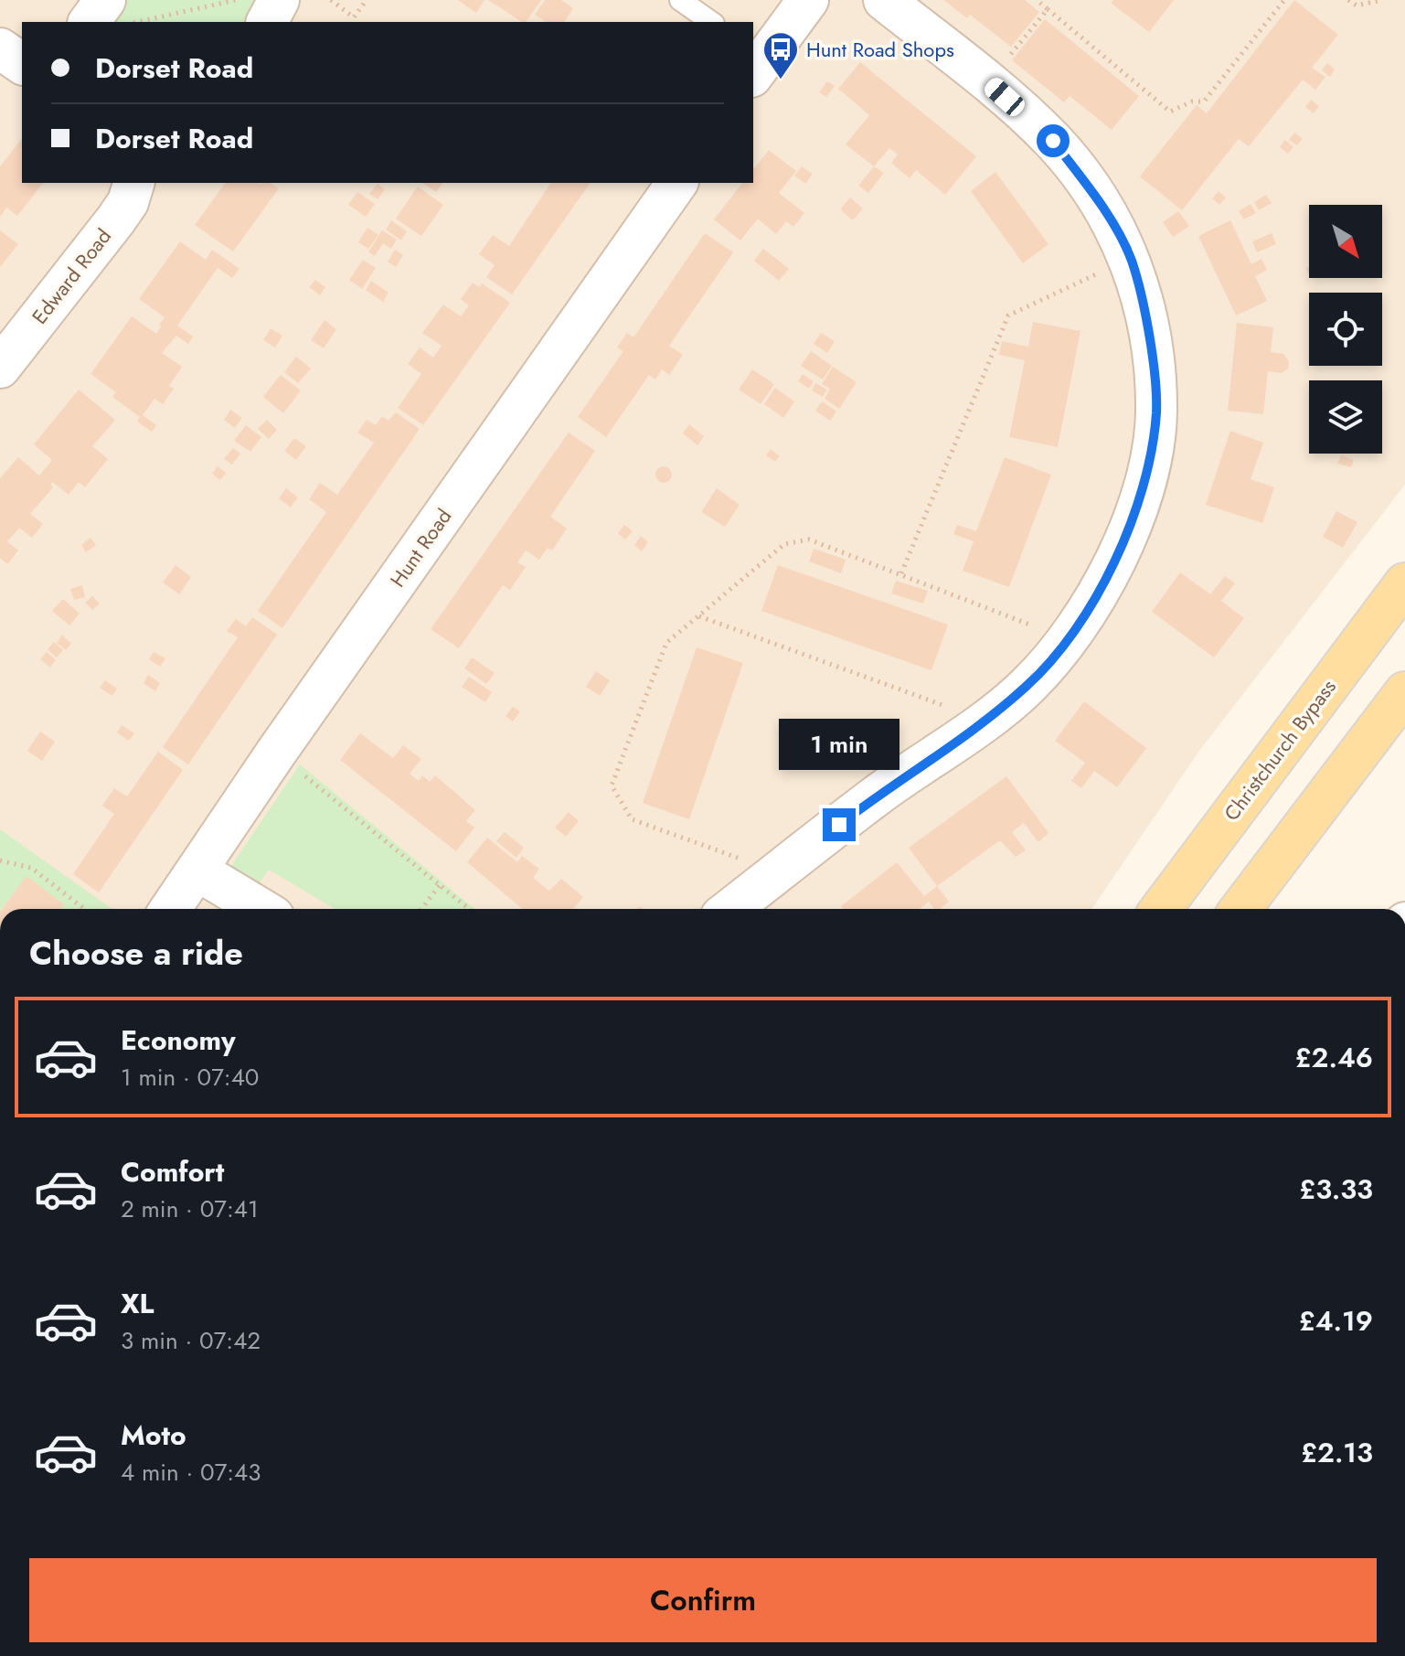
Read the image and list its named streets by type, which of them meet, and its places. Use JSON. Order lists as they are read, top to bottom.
{
  "streets": {
    "main road": ["Christchurch Bypass"],
    "street": ["Edward Road", "Hunt Road"]
  },
  "places": {
    "bus stop": ["Hunt Road Shops"]
  },
  "north": "bottom right",
  "page": {
    "banner": ["Dorset Road", "Dorset Road"],
    "bubble": "1 min",
    "heading": "Choose a ride",
    "list": [
      {
        "name": "Economy",
        "note": "1 min · 07:40",
        "value": "£2.46"
      },
      {
        "name": "Comfort",
        "note": "2 min · 07:41",
        "value": "£3.33"
      },
      {
        "name": "XL",
        "note": "3 min · 07:42",
        "value": "£4.19"
      },
      {
        "name": "Moto",
        "note": "4 min · 07:43",
        "value": "£2.13"
      }
    ],
    "buttons": "Confirm"
  }
}
